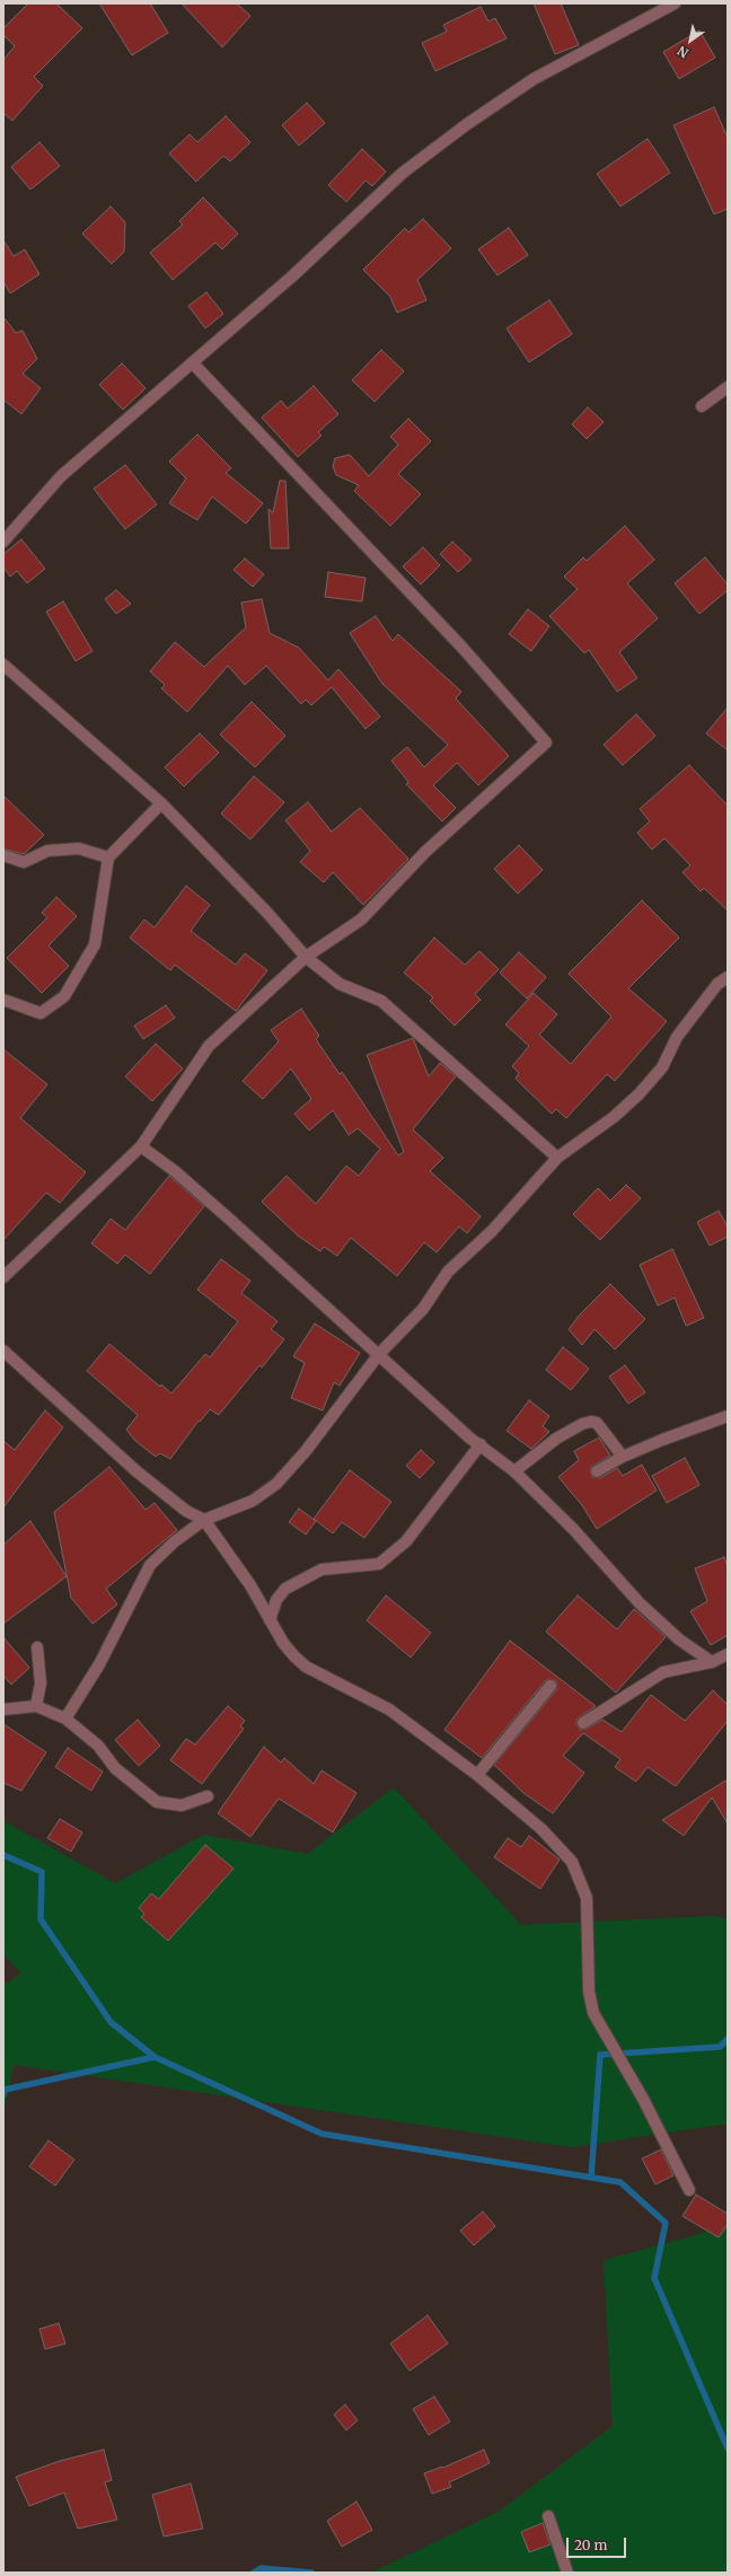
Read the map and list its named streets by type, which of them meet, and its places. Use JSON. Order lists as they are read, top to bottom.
{
  "scale_bar": "20 m",
  "north": "bottom left"
}
